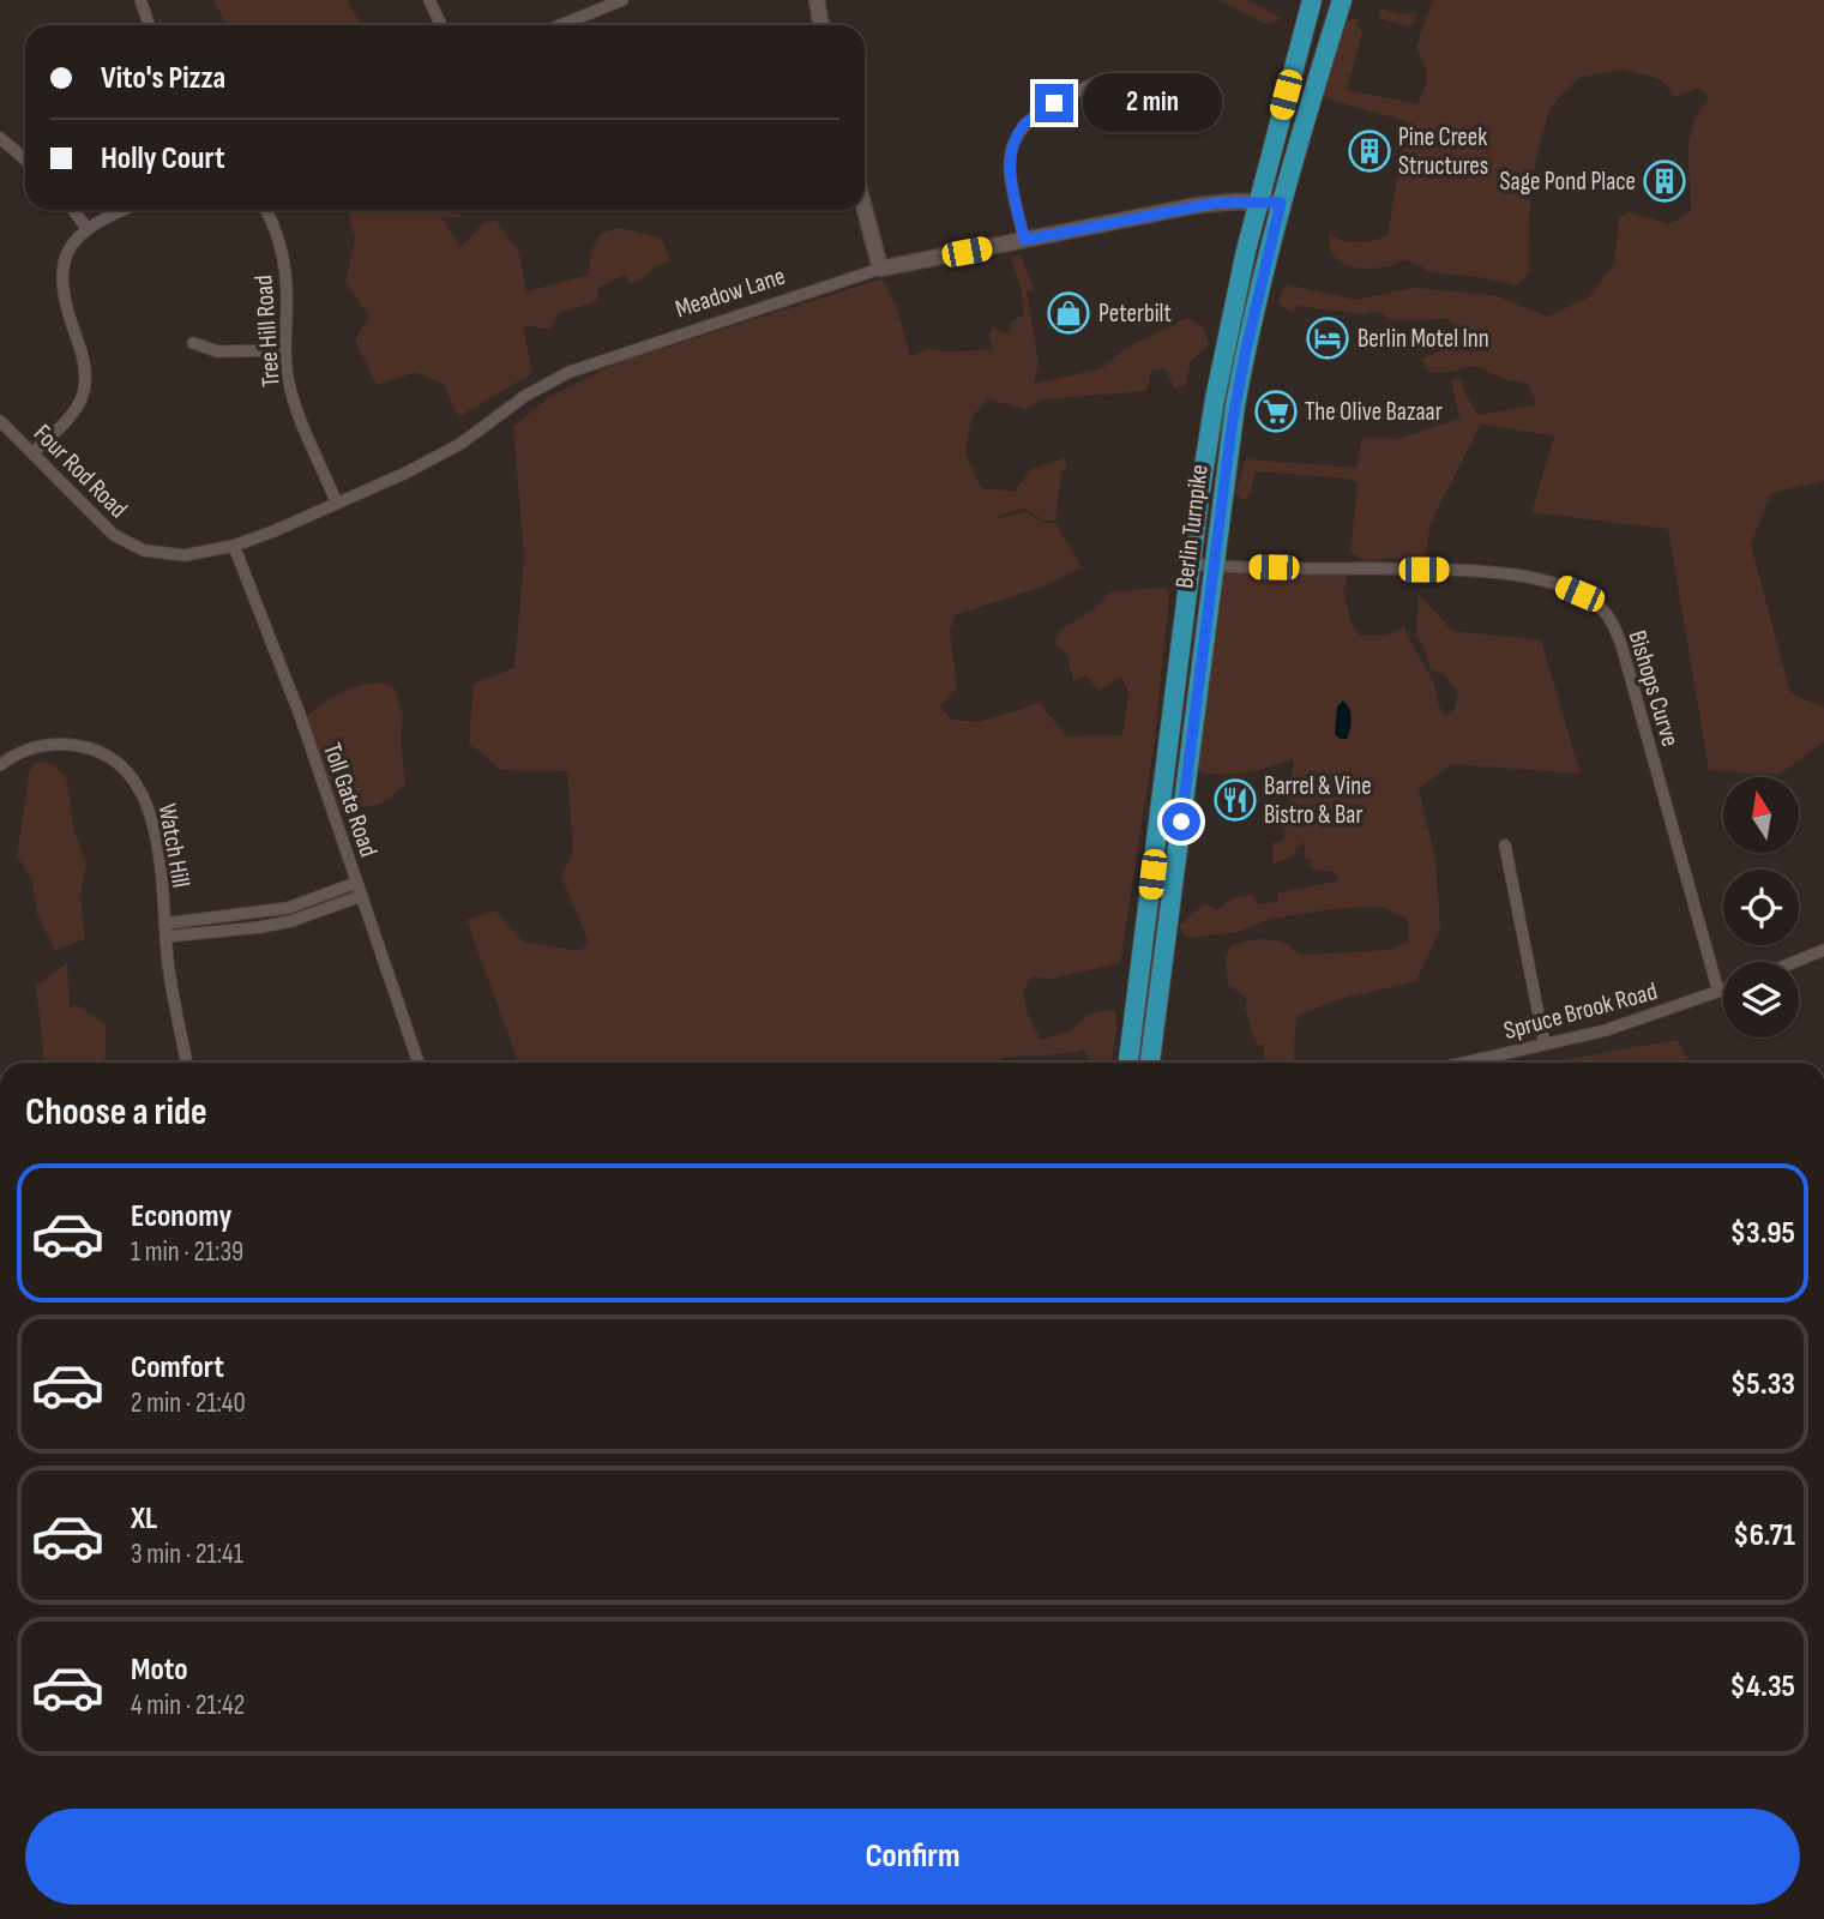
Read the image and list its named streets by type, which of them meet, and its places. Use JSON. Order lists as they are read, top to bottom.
{
  "streets": {
    "highway": ["Berlin Turnpike"],
    "street": [
      "Meadow Lane",
      "Tree Hill Road",
      "Four Rod Road",
      "Bishops Curve",
      "Toll Gate Road",
      "Watch Hill",
      "Spruce Brook Road"
    ]
  },
  "crossings": [
    ["Meadow Lane", "Tree Hill Road"],
    ["Meadow Lane", "Four Rod Road"],
    ["Meadow Lane", "Berlin Turnpike"],
    ["Meadow Lane", "Toll Gate Road"],
    ["Four Rod Road", "Toll Gate Road"],
    ["Berlin Turnpike", "Bishops Curve"],
    ["Bishops Curve", "Spruce Brook Road"]
  ],
  "places": {
    "building": ["Pine Creek Structures", "Sage Pond Place"],
    "shop": ["Peterbilt"],
    "hotel": ["Berlin Motel Inn"],
    "supermarket": ["The Olive Bazaar"],
    "restaurant": ["Barrel & Vine Bistro & Bar"]
  },
  "north": "top",
  "page": {
    "banner": ["Vito's Pizza", "Holly Court"],
    "bubble": "2 min",
    "heading": "Choose a ride",
    "list": [
      {
        "name": "Economy",
        "note": "1 min · 21:39",
        "value": "$3.95"
      },
      {
        "name": "Comfort",
        "note": "2 min · 21:40",
        "value": "$5.33"
      },
      {
        "name": "XL",
        "note": "3 min · 21:41",
        "value": "$6.71"
      },
      {
        "name": "Moto",
        "note": "4 min · 21:42",
        "value": "$4.35"
      }
    ],
    "buttons": "Confirm"
  }
}
